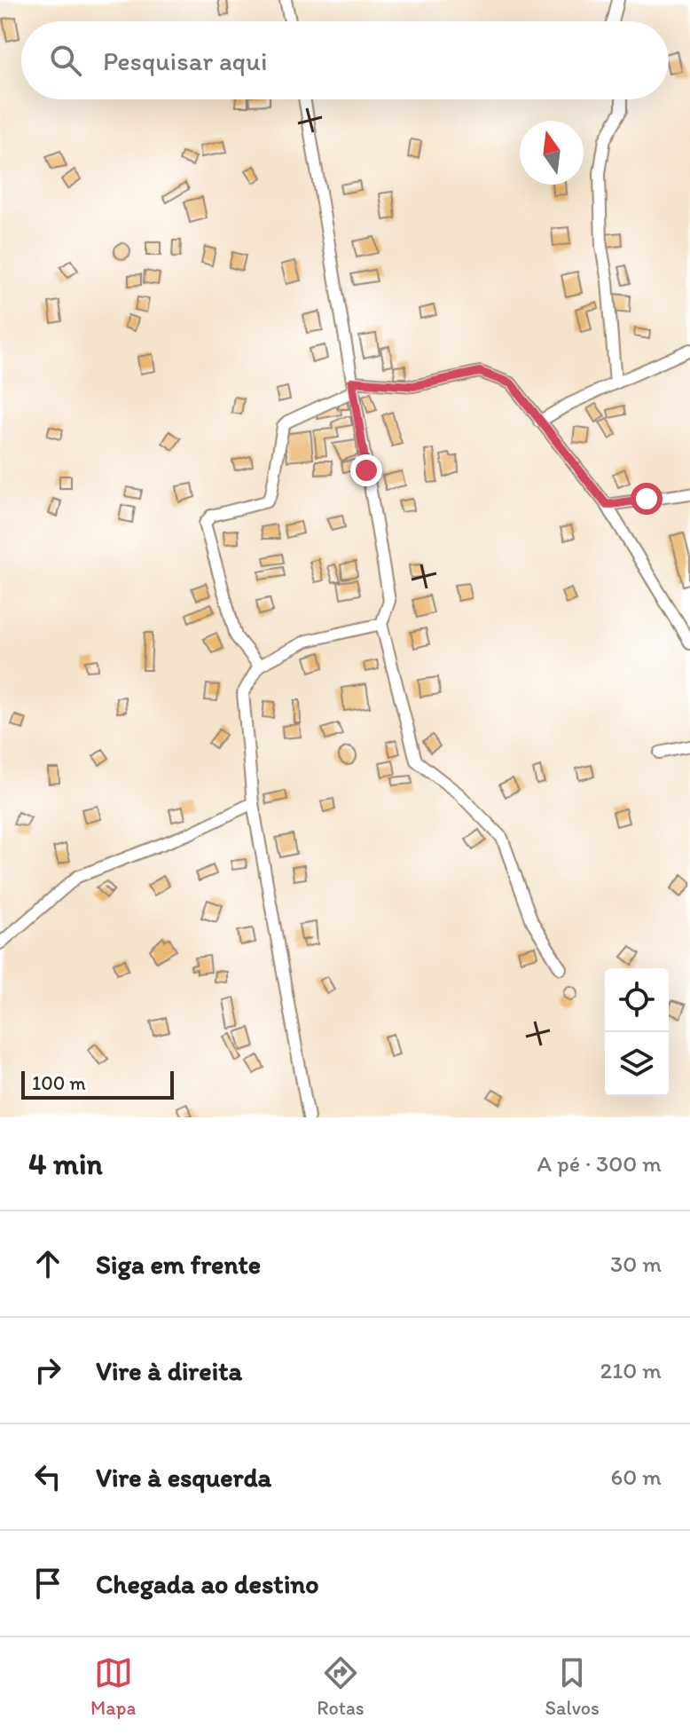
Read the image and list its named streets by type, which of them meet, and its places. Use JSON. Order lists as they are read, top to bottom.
{
  "scale_bar": "100 m",
  "north": "top",
  "page": {
    "search": "Pesquisar aqui",
    "scale": "100 m",
    "heading": ["4 min", "A pé · 300 m"],
    "list": [
      ["Siga em frente", "30 m"],
      ["Vire à direita", "210 m"],
      ["Vire à esquerda", "60 m"],
      "Chegada ao destino"
    ],
    "nav": ["Mapa", "Rotas", "Salvos"]
  }
}
